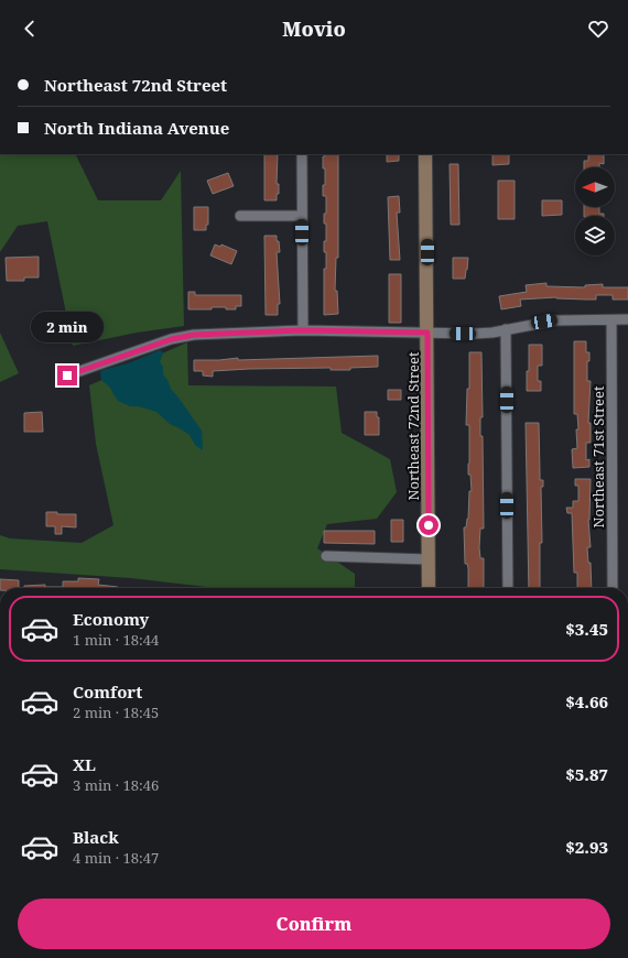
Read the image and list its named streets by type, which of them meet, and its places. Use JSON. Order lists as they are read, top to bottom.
{
  "streets": {
    "main road": ["Northeast 72nd Street"],
    "street": ["Northeast 71st Street"]
  },
  "north": "left",
  "page": {
    "header": "Movio",
    "banner": ["Northeast 72nd Street", "North Indiana Avenue"],
    "bubble": "2 min",
    "list": [
      {
        "name": "Economy",
        "note": "1 min · 18:44",
        "value": "$3.45"
      },
      {
        "name": "Comfort",
        "note": "2 min · 18:45",
        "value": "$4.66"
      },
      {
        "name": "XL",
        "note": "3 min · 18:46",
        "value": "$5.87"
      },
      {
        "name": "Black",
        "note": "4 min · 18:47",
        "value": "$2.93"
      }
    ],
    "buttons": "Confirm"
  }
}
